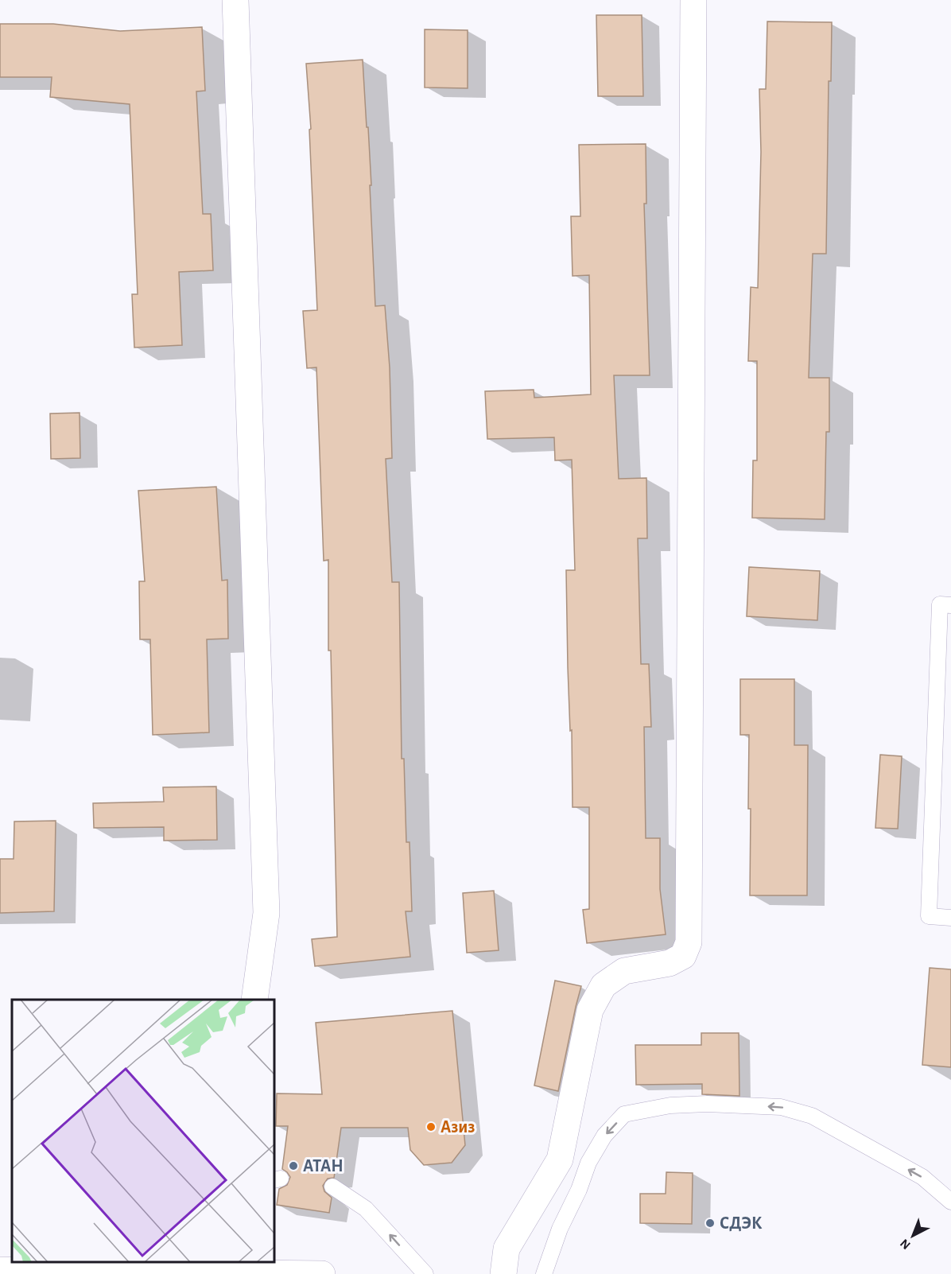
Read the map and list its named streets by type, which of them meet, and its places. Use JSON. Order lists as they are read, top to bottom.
{
  "places": ["Азиз", "АТАН", "СДЭК"],
  "north": "bottom left"
}
